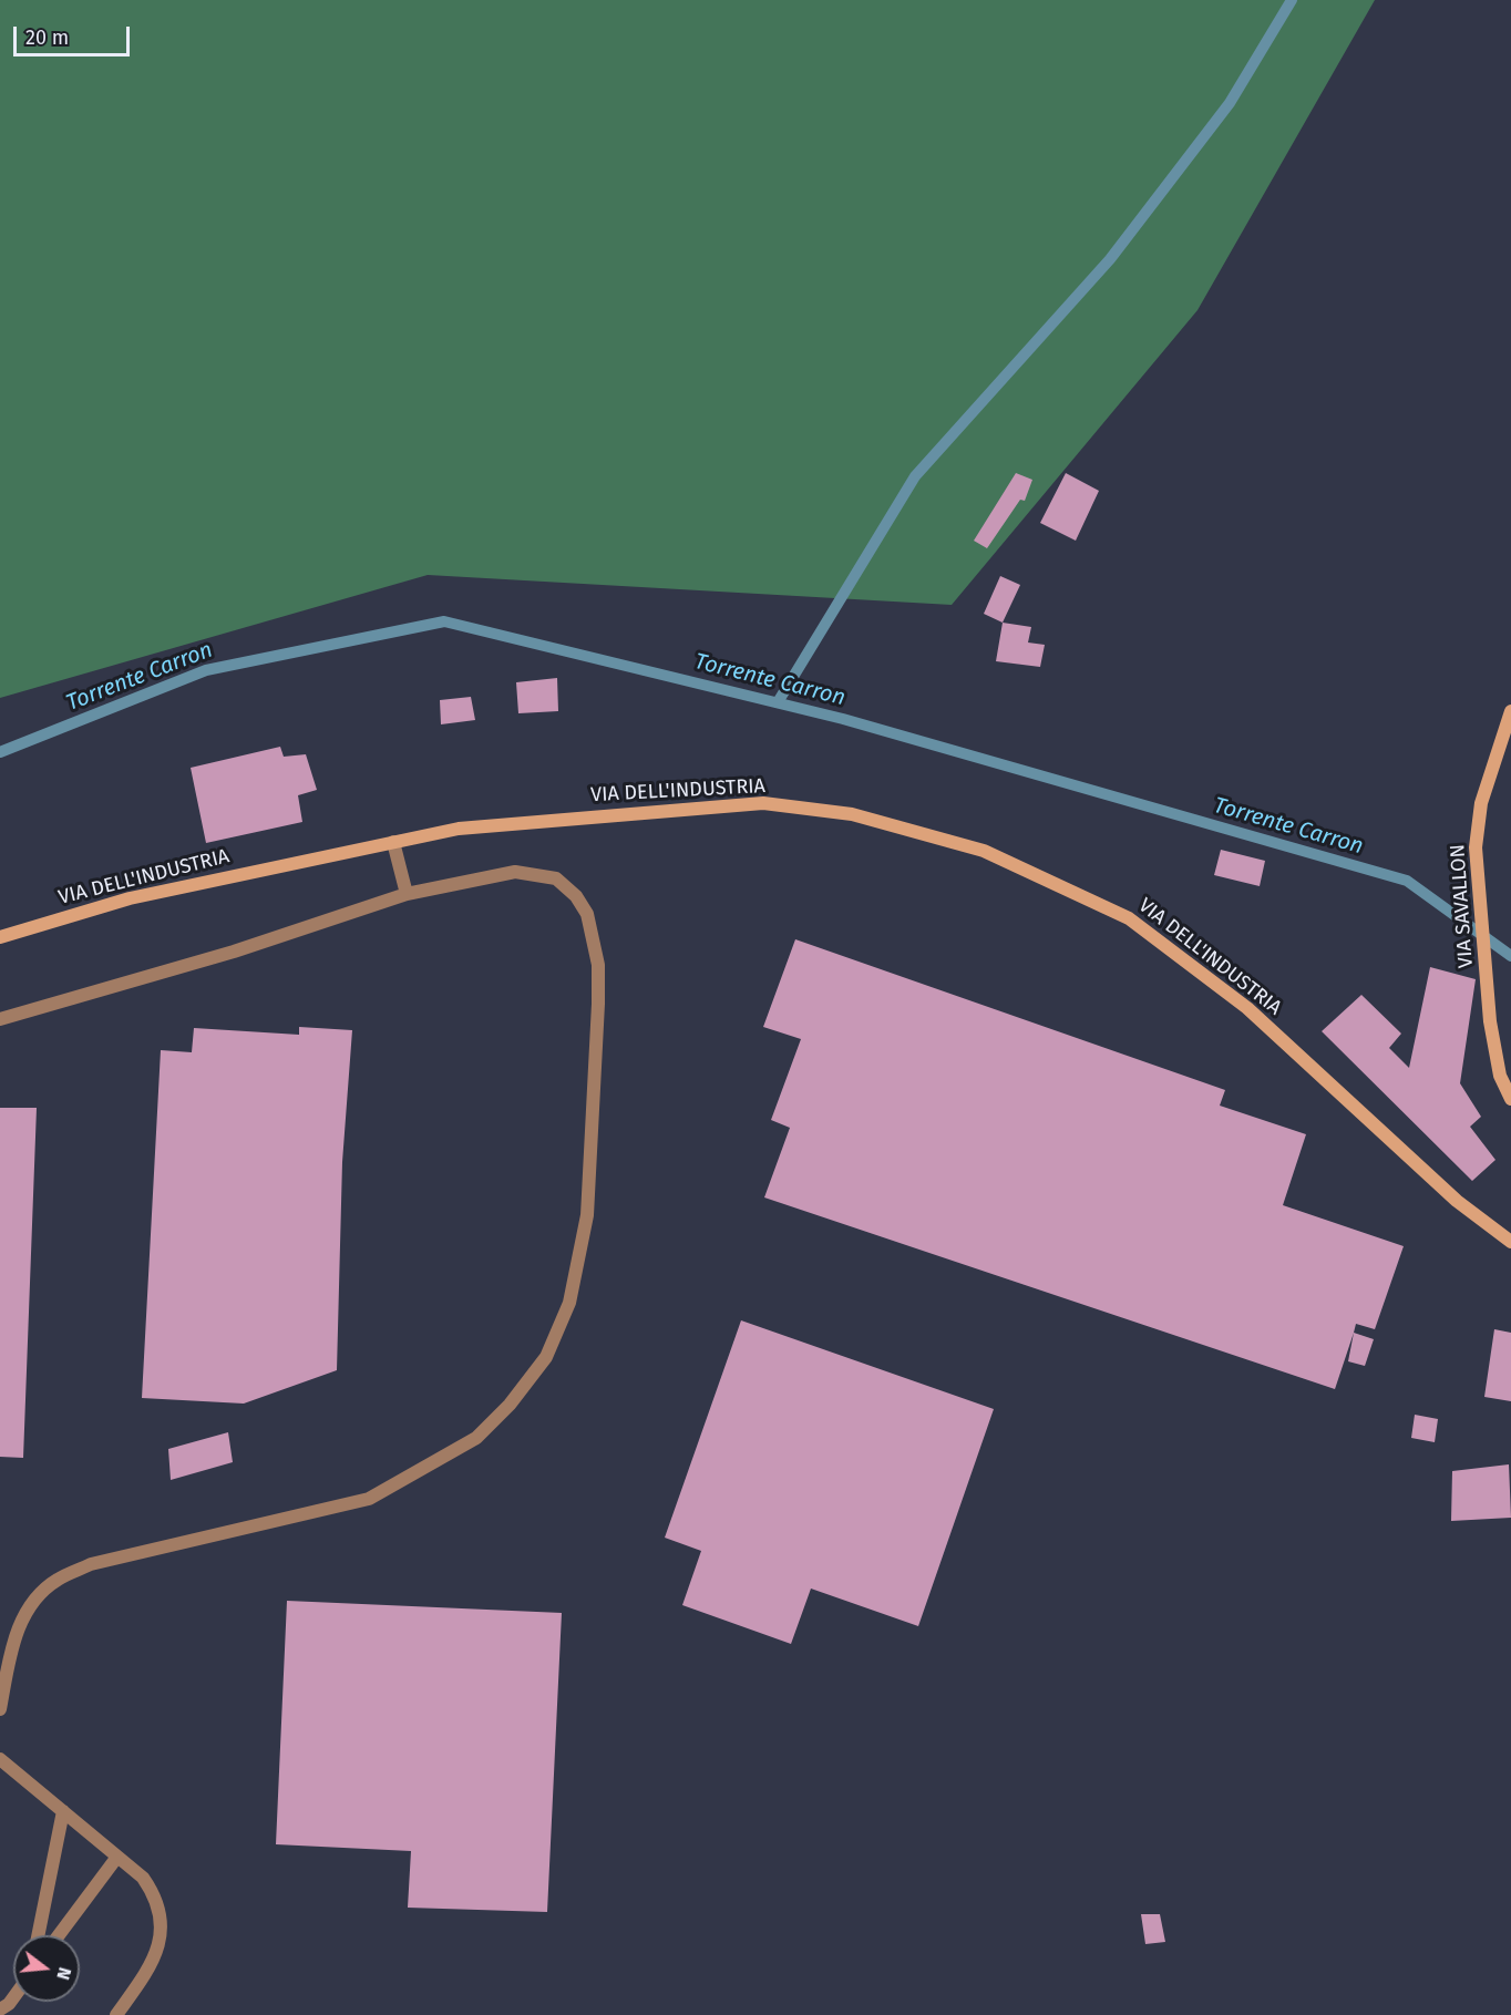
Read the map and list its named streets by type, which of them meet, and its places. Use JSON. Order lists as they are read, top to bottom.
{
  "streets": {
    "street": ["VIA DELL'INDUSTRIA", "VIA SAVALLON"]
  },
  "water": ["Torrente Carron"],
  "scale_bar": "20 m",
  "north": "right"
}
